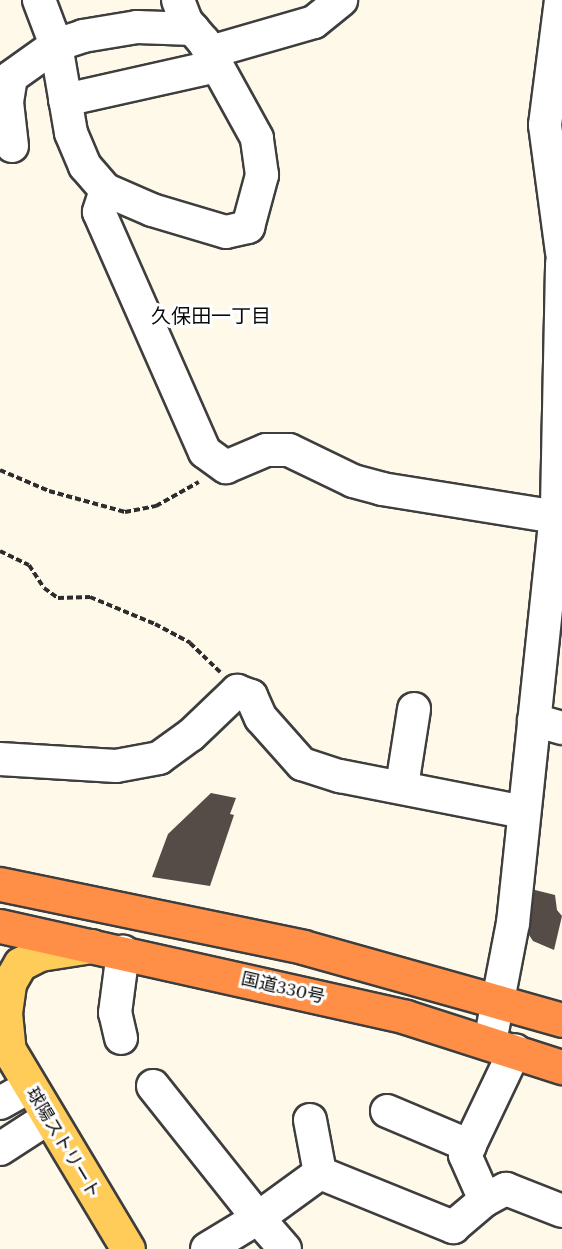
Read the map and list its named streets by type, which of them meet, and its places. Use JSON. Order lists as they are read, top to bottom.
{
  "streets": {
    "highway": ["国道330号"],
    "main road": ["球陽ストリート"]
  },
  "districts": ["久保田一丁目"]
}
